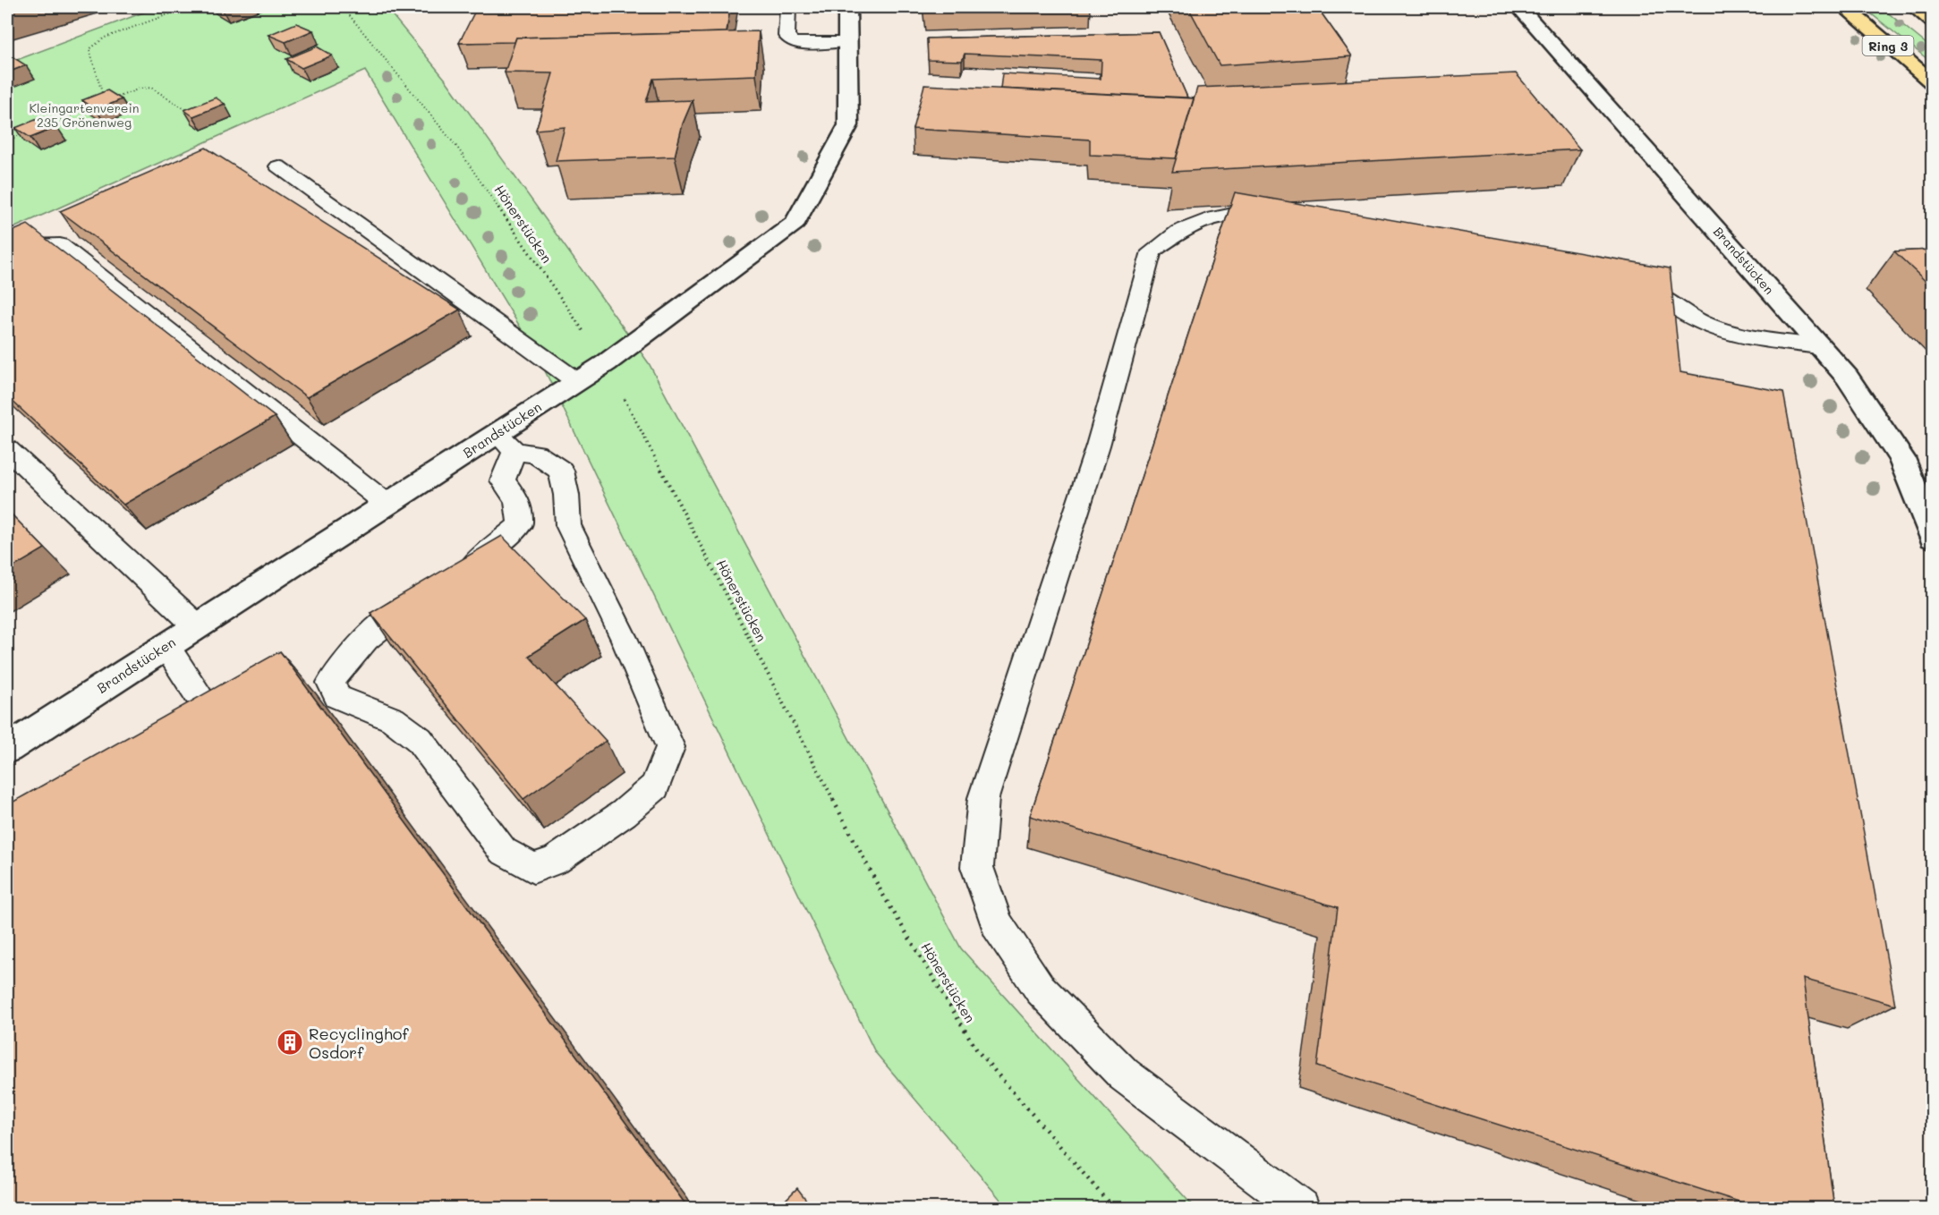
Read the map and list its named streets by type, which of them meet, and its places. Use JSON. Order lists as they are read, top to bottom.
{
  "streets": {
    "main road": ["Ring 3"],
    "street": ["Brandstücken"],
    "path": ["Hönerstücken"]
  },
  "crossings": [
    ["Hönerstücken", "Brandstücken"]
  ],
  "parks": ["Kleingartenverein 235 Grönenweg"],
  "places": {
    "building": ["Recyclinghof Osdorf"]
  }
}
